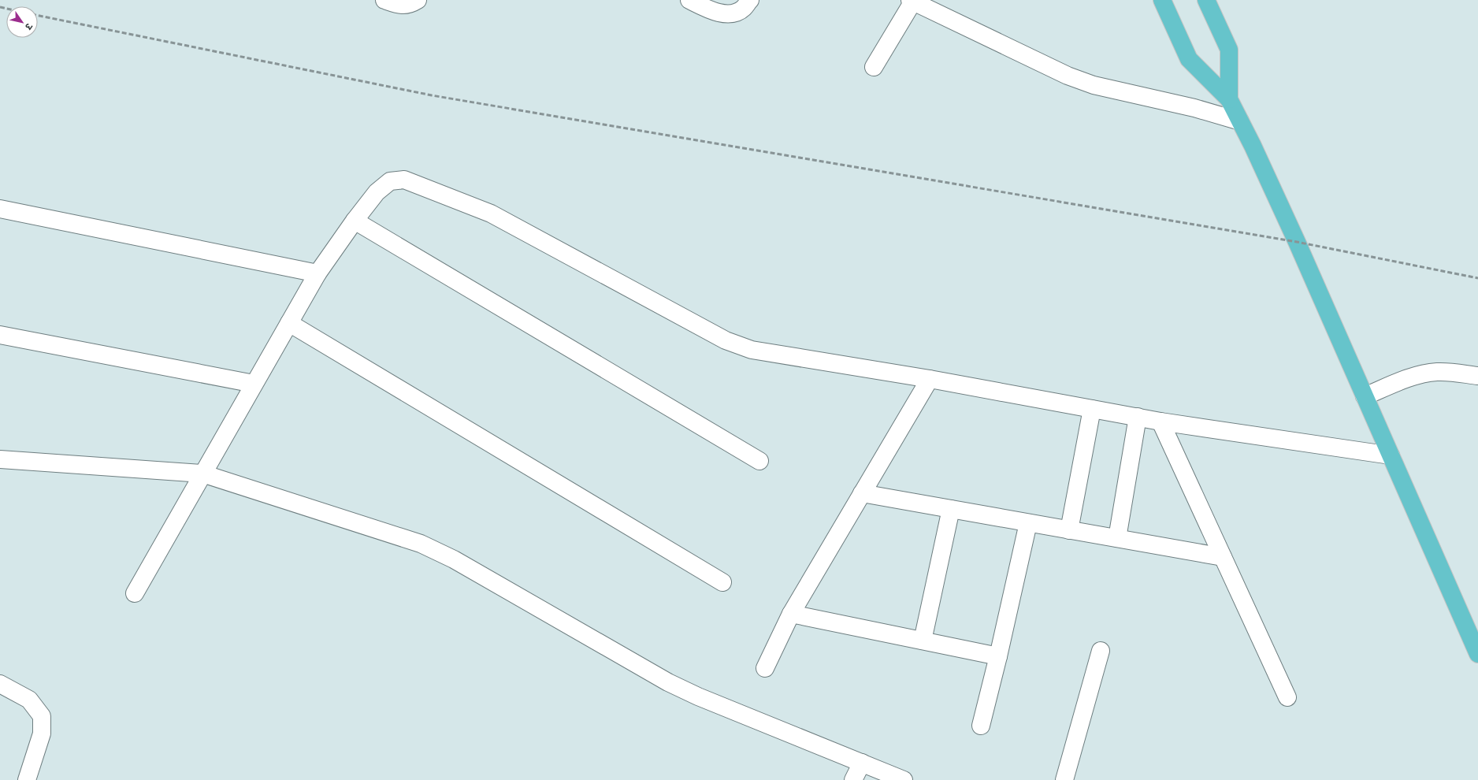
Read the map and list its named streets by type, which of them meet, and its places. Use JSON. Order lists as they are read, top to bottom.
{
  "north": "bottom right"
}
